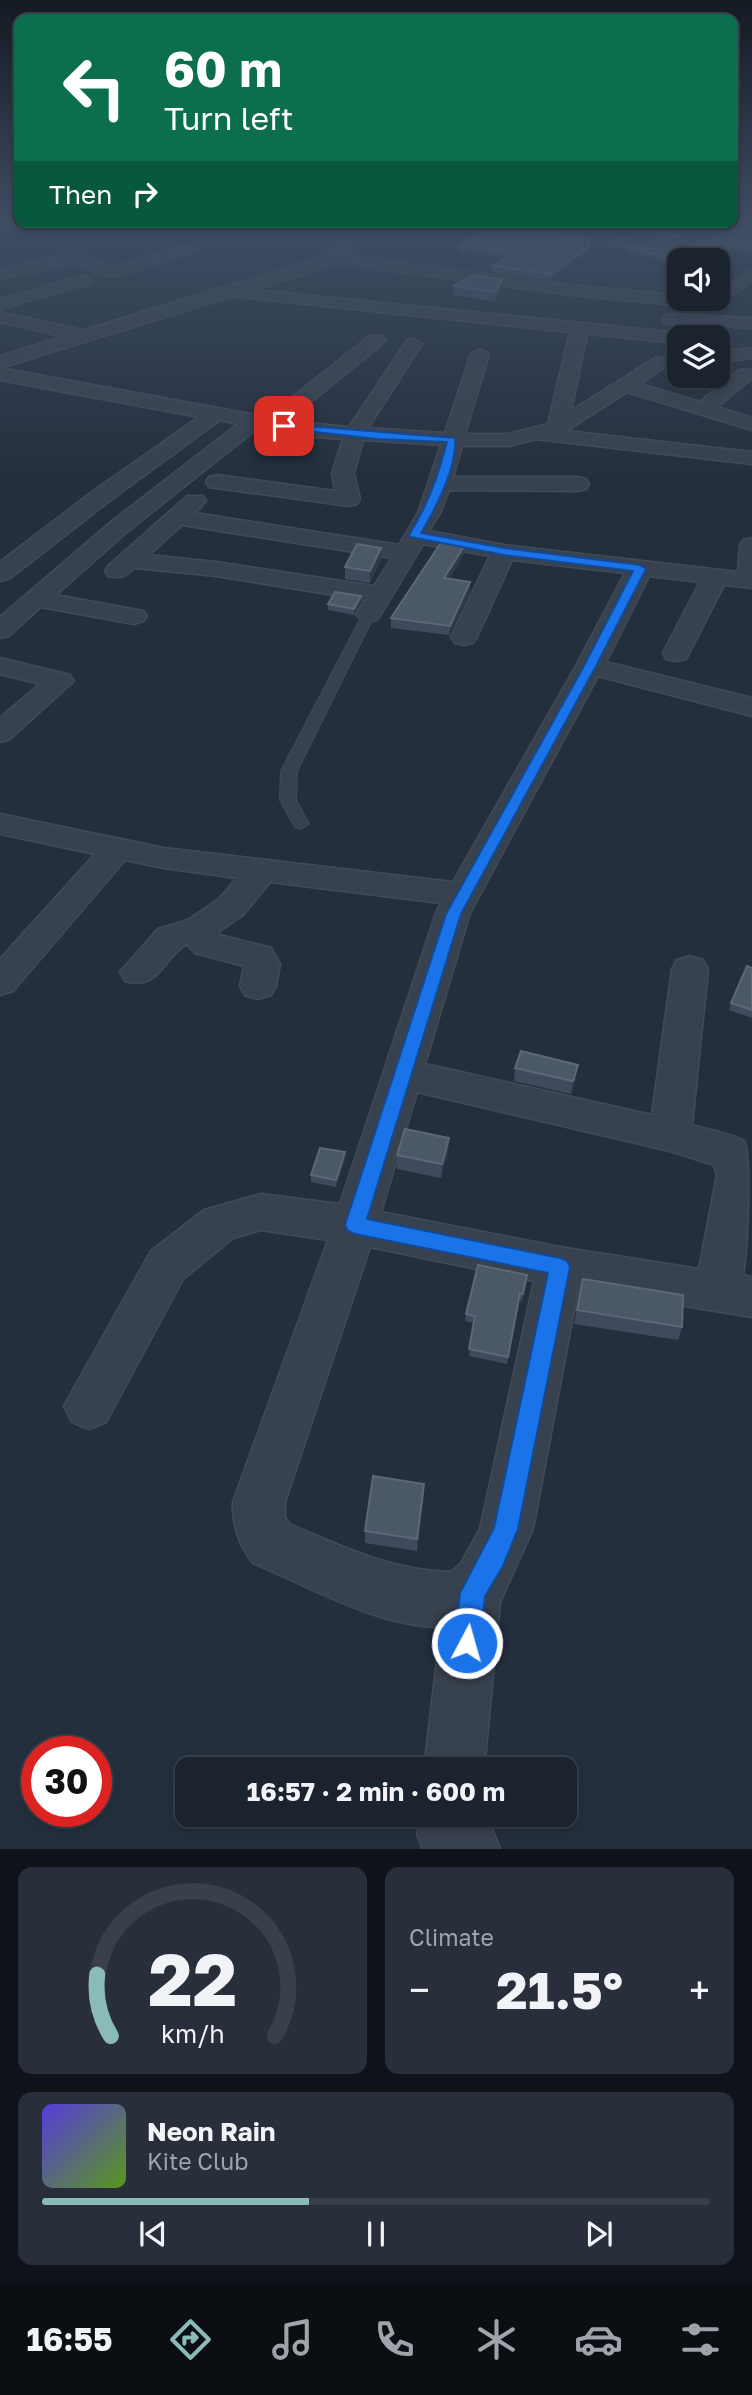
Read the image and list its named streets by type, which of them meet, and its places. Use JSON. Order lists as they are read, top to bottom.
{
  "page": {
    "turn": ["60 m", "Turn left"],
    "then": "Then",
    "limit": "30",
    "trip": "16:57 · 2 min · 600 m",
    "tile": "Climate",
    "heat": ["−", "21.5°", "+"],
    "song": ["Neon Rain", "Kite Club"],
    "tabs": "16:55",
    "gauge": ["22", "km/h"]
  }
}
